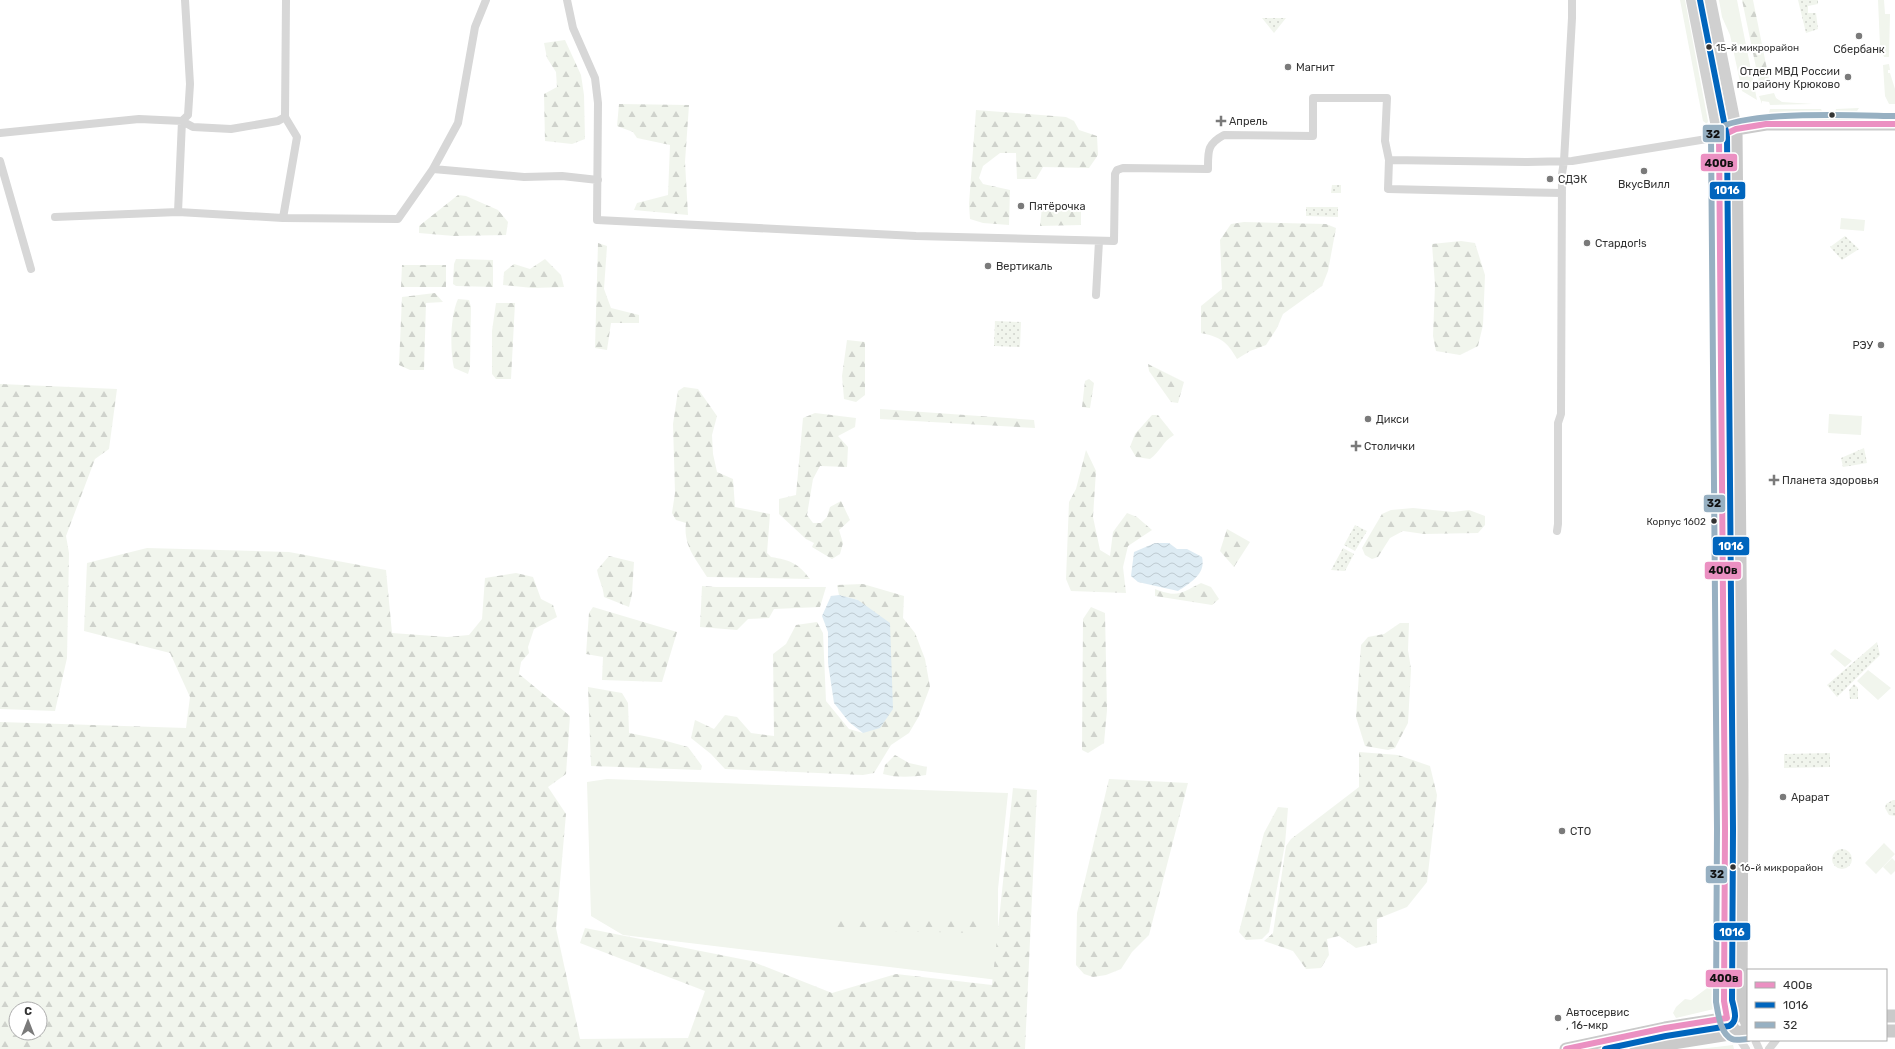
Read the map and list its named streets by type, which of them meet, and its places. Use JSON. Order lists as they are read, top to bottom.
{
  "places": {
    "other": [
      "Сбербанк",
      "15-й микрорайон",
      "Магнит",
      "Отдел МВД России по району Крюково",
      "ВкусВилл",
      "СДЭК",
      "Пятёрочка",
      "Стардог!s",
      "Вертикаль",
      "РЭУ",
      "Дикси",
      "Корпус 1602",
      "Арарат",
      "СТО",
      "16-й микрорайон",
      "Автосервис , 16-мкр"
    ],
    "health": ["Апрель", "Столички", "Планета здоровья"]
  },
  "lines": ["transit line 1016", "transit line 32", "transit line 400в"],
  "legend": ["400в", "1016", "32"],
  "north": "top"
}
